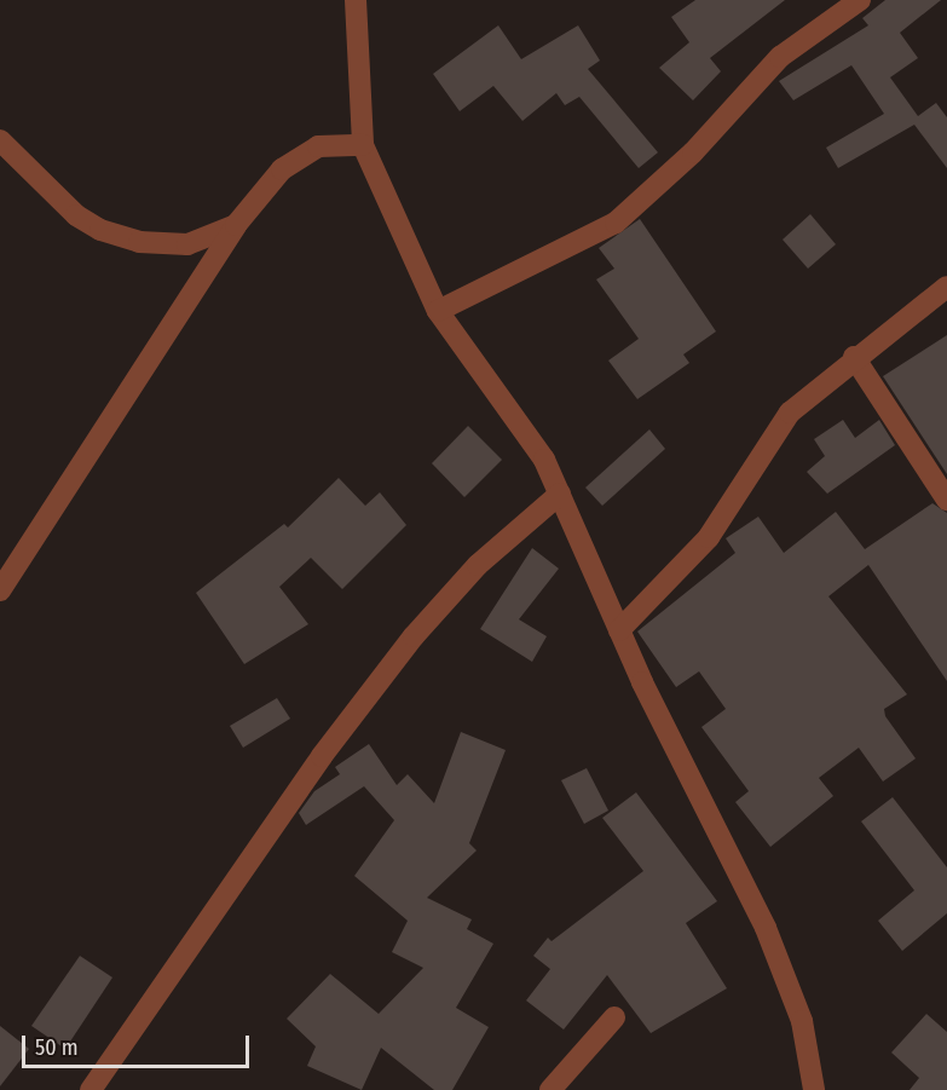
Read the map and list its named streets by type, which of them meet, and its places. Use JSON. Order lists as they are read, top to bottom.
{
  "scale_bar": "50 m"
}
